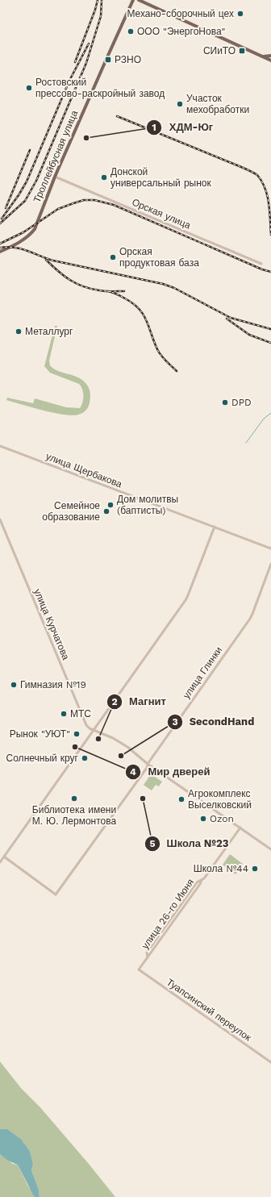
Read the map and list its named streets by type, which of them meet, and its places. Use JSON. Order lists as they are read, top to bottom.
{
  "streets": {
    "main road": ["Троллейбусная улица"],
    "street": [
      "Орская улица",
      "улица Щербакова",
      "улица Курчатова",
      "улица Глинки",
      "улица 26-го Июня",
      "Туапсинский переулок"
    ]
  },
  "crossings": [
    ["Троллейбусная улица", "Орская улица"],
    ["улица 26-го Июня", "Туапсинский переулок"]
  ],
  "places": {
    "other": [
      "Механо-сборочный цех",
      "ООО \"ЭнергоНова\"",
      "Ростовский прессово-раскройный завод",
      "Участок мехобработки",
      "ХДМ-Юг",
      "Донской универсальный рынок",
      "Орская продуктовая база",
      "Металлург",
      "DPD",
      "Дом молитвы (баптисты)",
      "Семейное образование",
      "Гимназия №19",
      "МТС",
      "Рынок \"УЮТ\"",
      "Магнит",
      "Мир дверей",
      "SecondHand",
      "Солнечный круг",
      "Библиотека имени М. Ю. Лермонтова",
      "Школа №23",
      "Агрокомплекс Выселковский",
      "Ozon",
      "Школа №44"
    ],
    "transit": ["СИиТО", "РЗНО"]
  }
}
